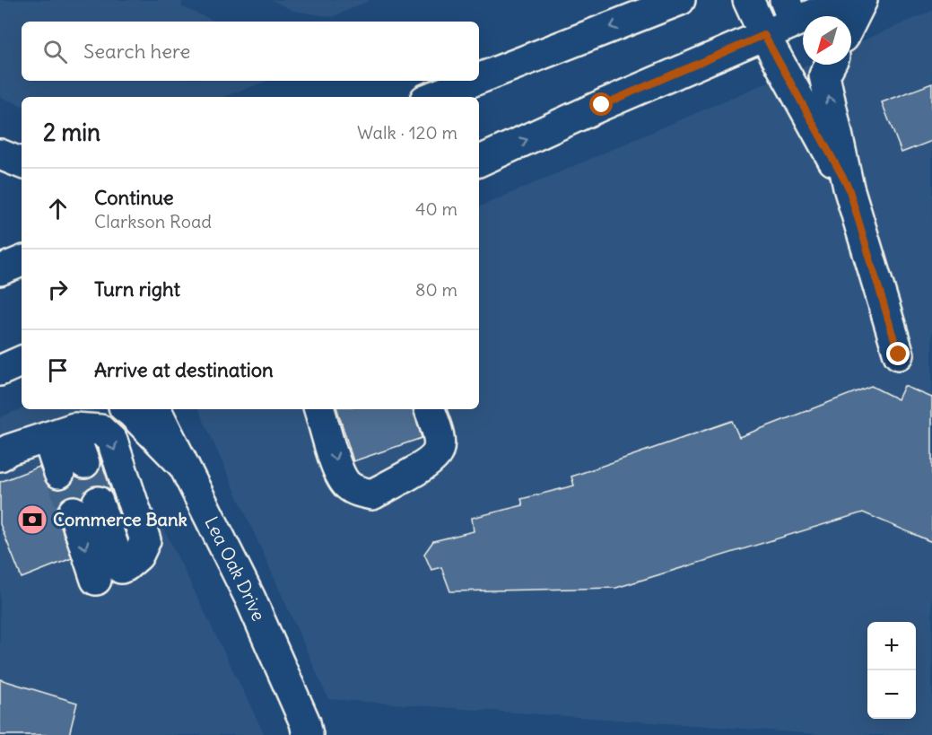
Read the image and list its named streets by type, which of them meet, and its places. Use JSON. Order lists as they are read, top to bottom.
{
  "streets": {
    "main road": ["Lea Oak Drive"]
  },
  "places": {
    "bank": ["Commerce Bank"]
  },
  "north": "bottom left",
  "page": {
    "search": "Search here",
    "heading": ["2 min", "Walk · 120 m"],
    "list": [
      ["Continue", "Clarkson Road", "40 m"],
      ["Turn right", "80 m"],
      "Arrive at destination"
    ],
    "map_buttons": ["+", "−"]
  }
}
